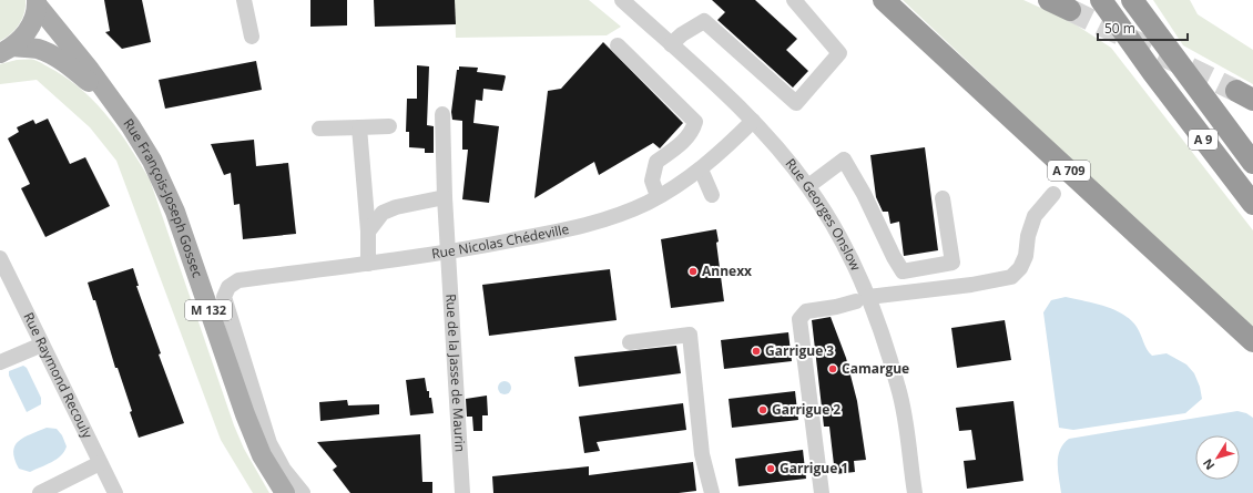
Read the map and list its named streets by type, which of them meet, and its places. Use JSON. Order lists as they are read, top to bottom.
{
  "streets": {
    "highway": ["A 9", "A 709"],
    "main road": ["Rue François-Joseph Gossec", "M 132"],
    "street": [
      "Rue Georges Onslow",
      "Rue Nicolas Chédeville",
      "Rue de la Jasse de Maurin",
      "Rue Raymond Recouly"
    ]
  },
  "crossings": [
    ["Rue Georges Onslow", "Rue Nicolas Chédeville"],
    ["Rue Nicolas Chédeville", "Rue de la Jasse de Maurin"]
  ],
  "places": [
    "Annexx",
    "Garrigue 3",
    "Camargue",
    "Garrigue 2",
    "Garrigue 1"
  ],
  "scale_bar": "50 m",
  "north": "bottom left"
}
